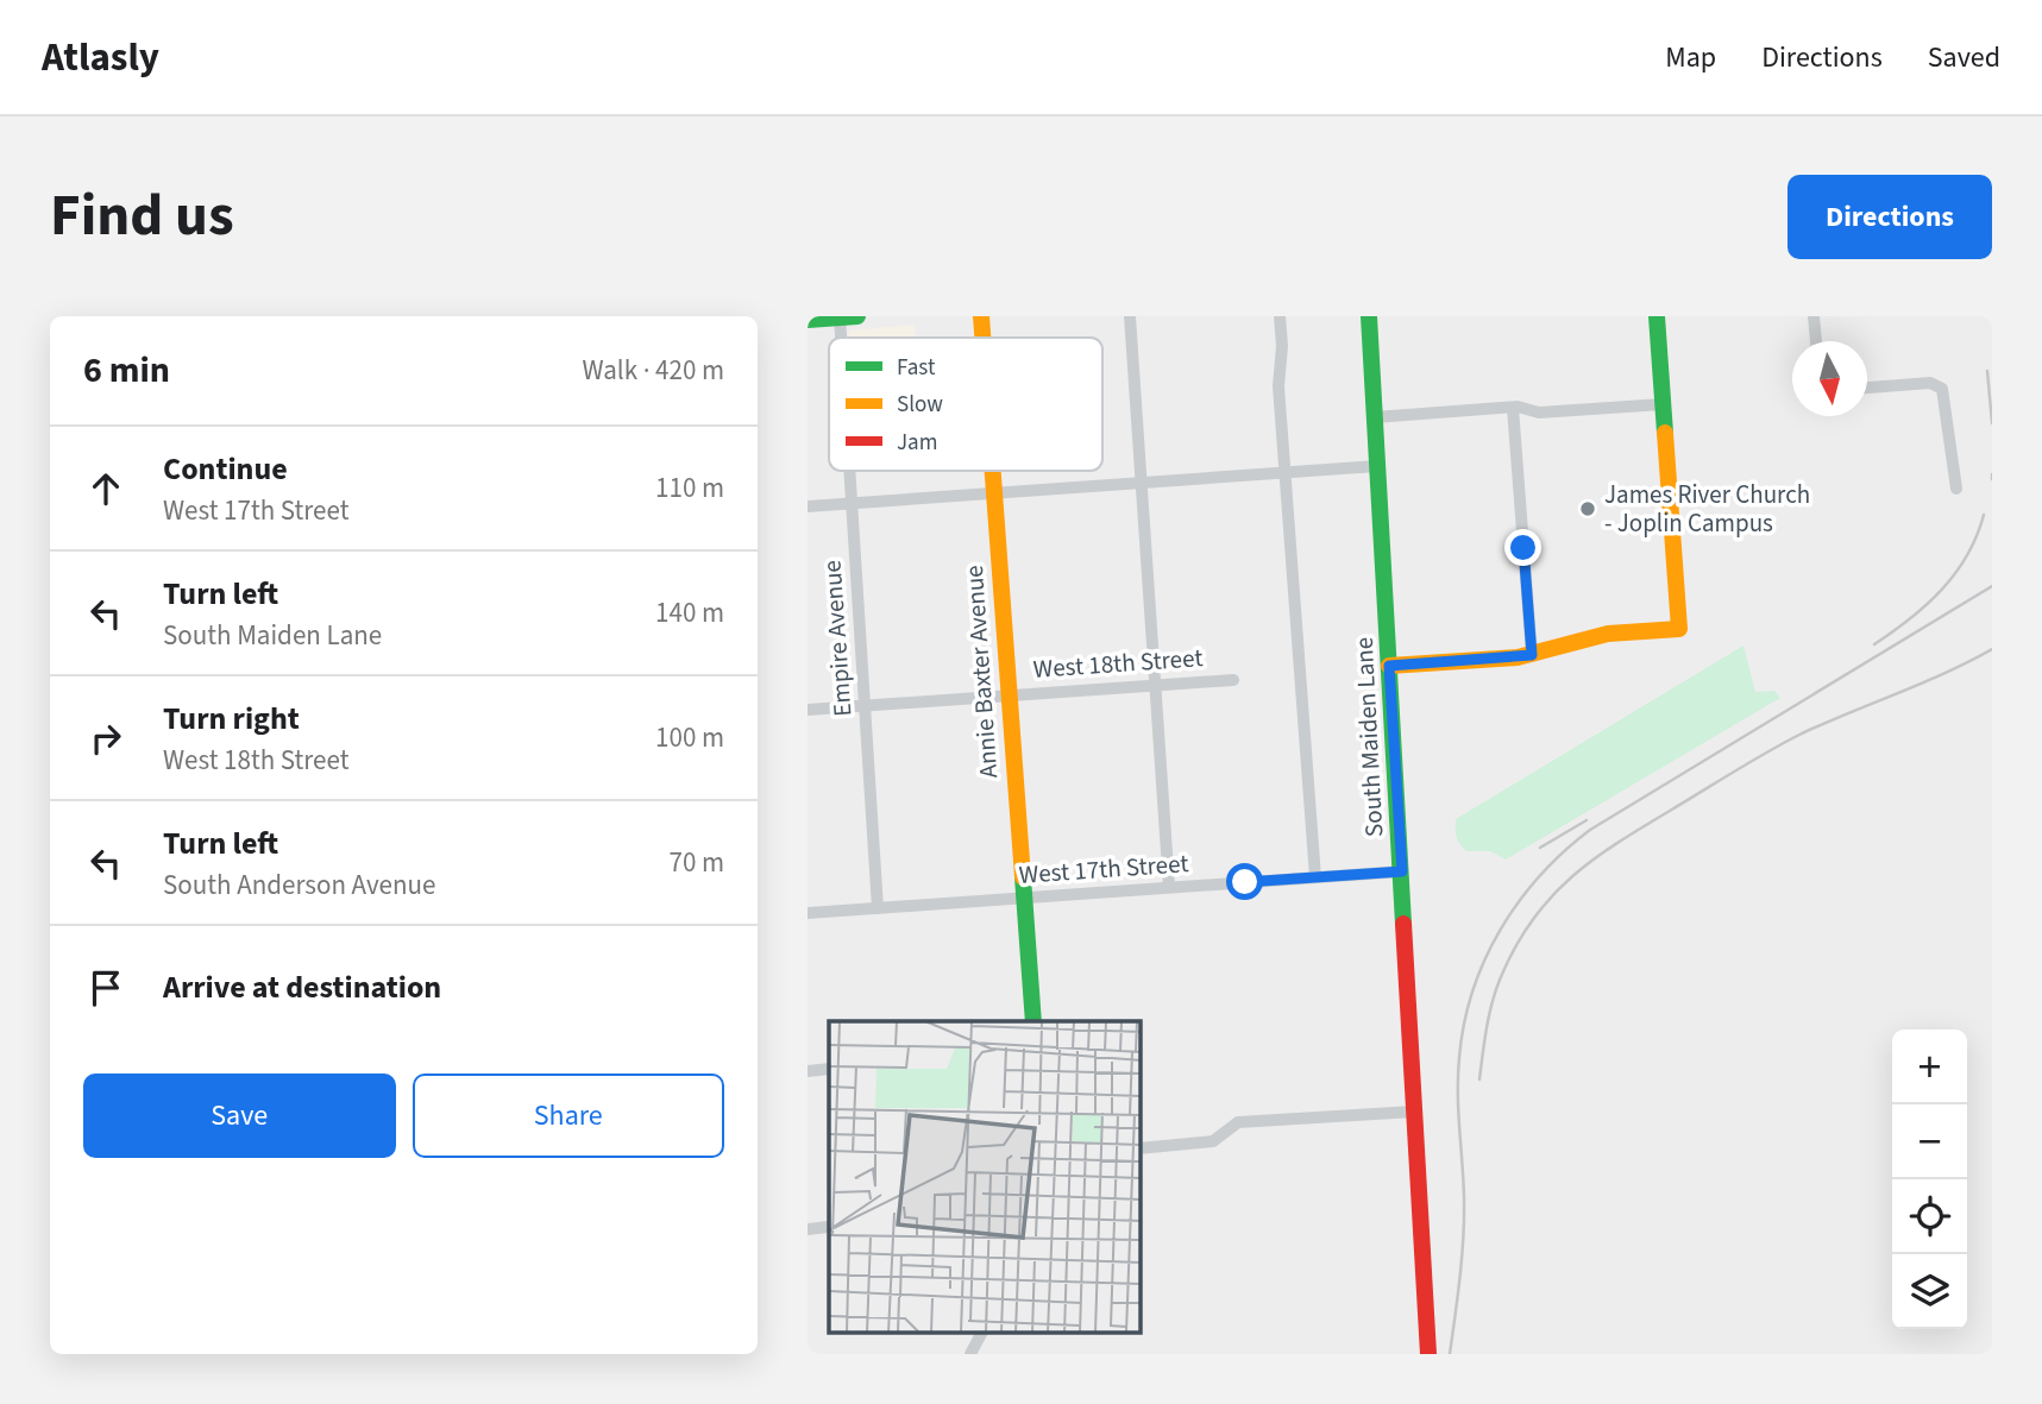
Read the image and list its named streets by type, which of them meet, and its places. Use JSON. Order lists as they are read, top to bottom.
{
  "streets": {
    "street": [
      "Empire Avenue",
      "West 18th Street",
      "Annie Baxter Avenue",
      "South Maiden Lane",
      "West 17th Street"
    ]
  },
  "crossings": [
    ["Empire Avenue", "West 18th Street"],
    ["Empire Avenue", "West 17th Street"],
    ["West 18th Street", "Annie Baxter Avenue"],
    ["Annie Baxter Avenue", "West 17th Street"],
    ["South Maiden Lane", "West 17th Street"]
  ],
  "places": ["James River Church - Joplin Campus"],
  "legend": ["Fast", "Slow", "Jam"],
  "north": "bottom",
  "page": {
    "header": "Atlasly",
    "nav": ["Map", "Directions", "Saved"],
    "title": "Find us",
    "buttons": [
      "Directions",
      ["Save", "Share"]
    ],
    "heading": ["6 min", "Walk · 420 m"],
    "list": [
      ["Continue", "West 17th Street", "110 m"],
      ["Turn left", "South Maiden Lane", "140 m"],
      ["Turn right", "West 18th Street", "100 m"],
      ["Turn left", "South Anderson Avenue", "70 m"],
      "Arrive at destination"
    ],
    "map_buttons": ["+", "−"]
  }
}
